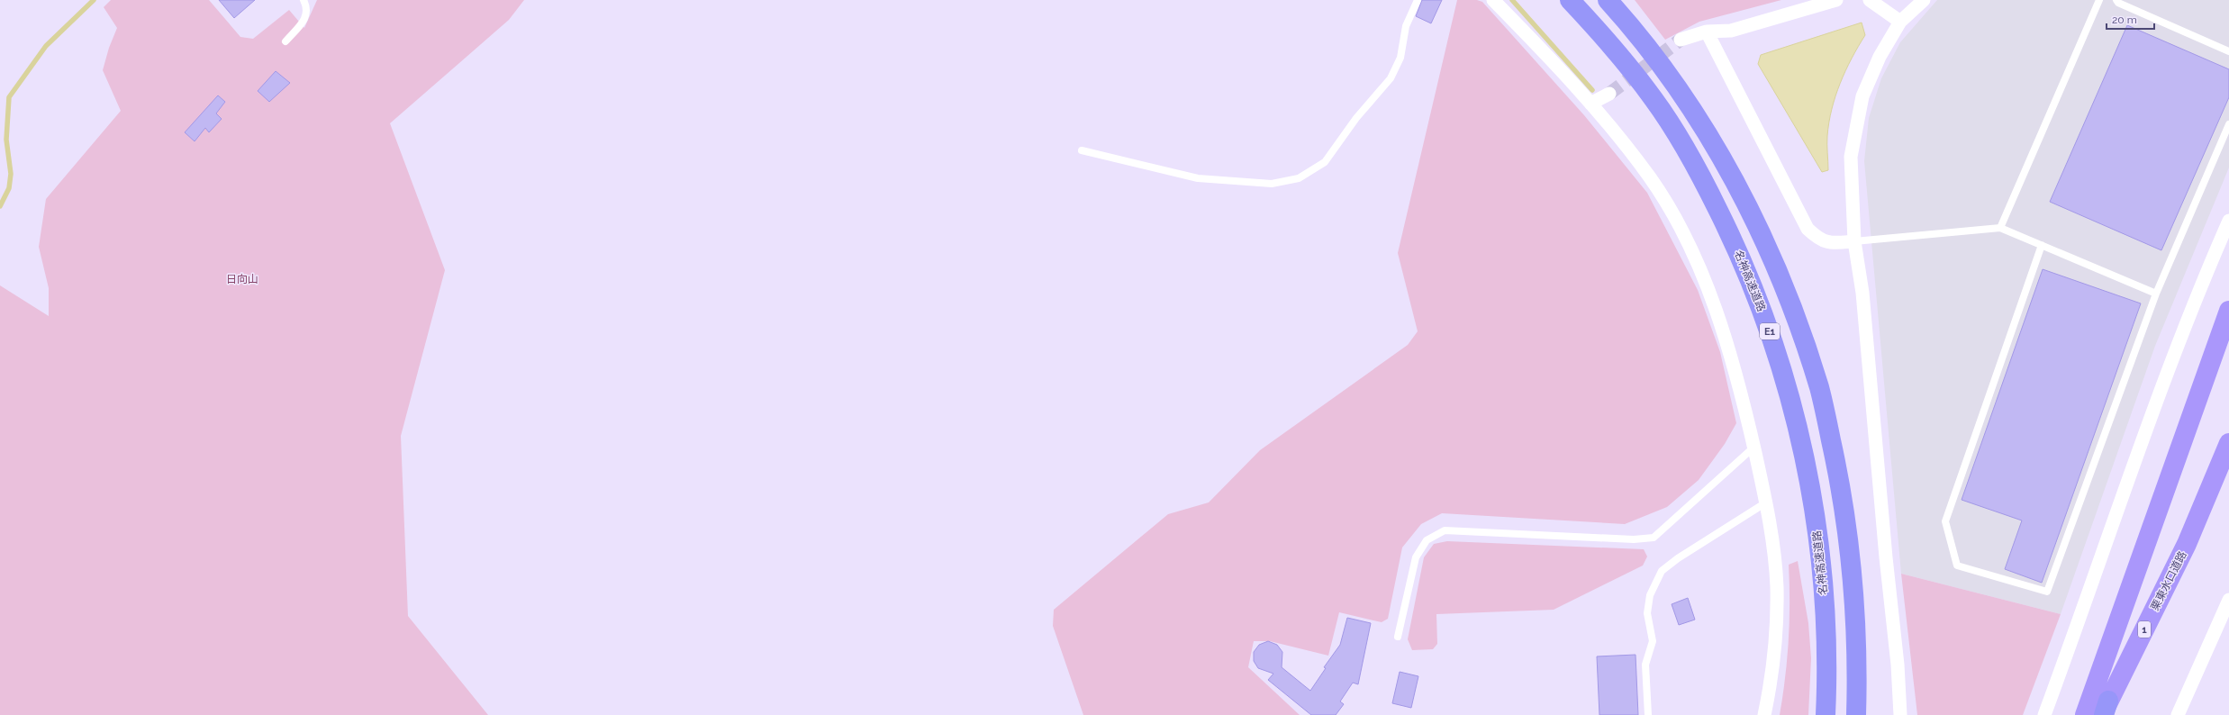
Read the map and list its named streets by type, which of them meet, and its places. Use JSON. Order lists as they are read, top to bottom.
{
  "streets": {
    "highway": [
      "名神高速道路",
      "E1",
      "栗東水口道路",
      "1"
    ]
  },
  "parks": ["日向山"],
  "scale_bar": "20 m"
}
